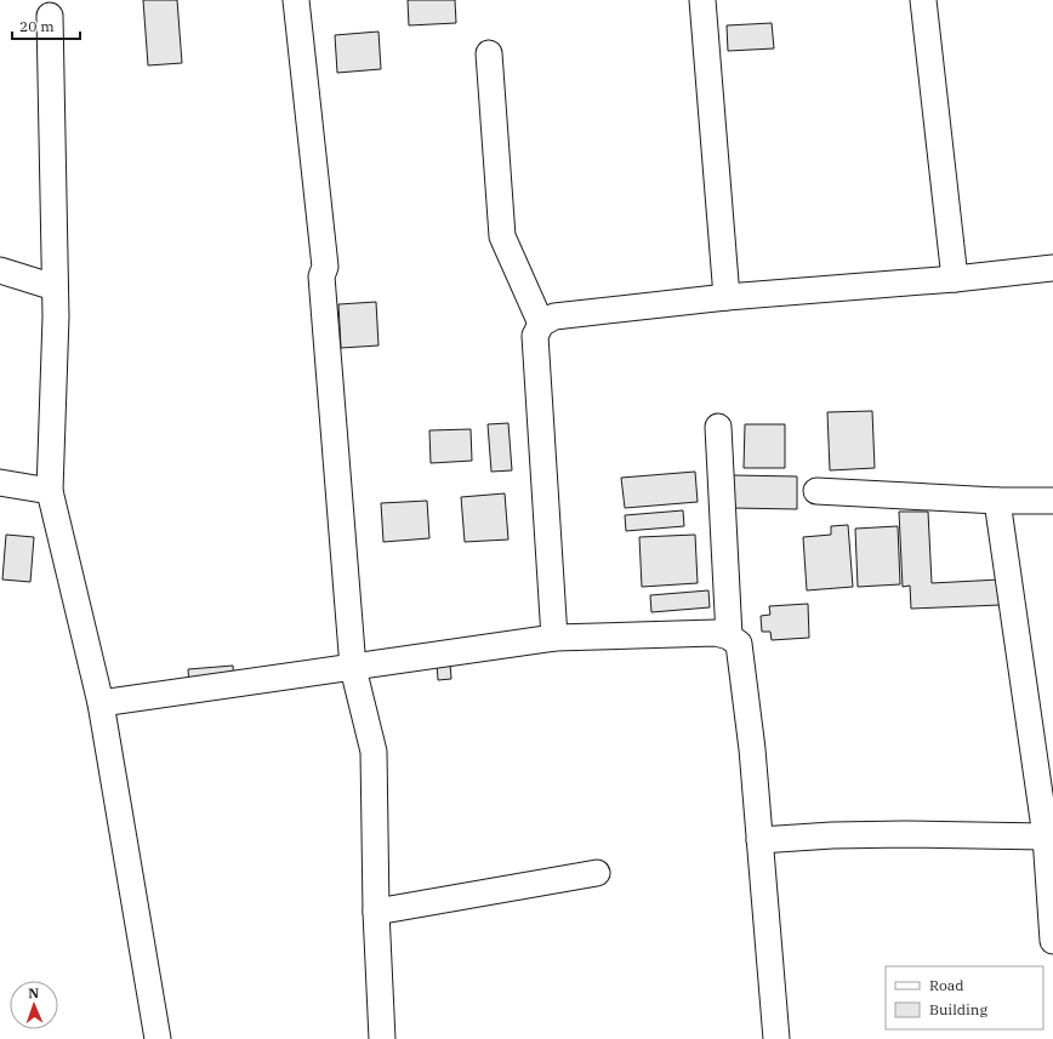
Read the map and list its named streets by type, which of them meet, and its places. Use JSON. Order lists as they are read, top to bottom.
{
  "legend": ["Road", "Building"],
  "scale_bar": "20 m",
  "north": "top"
}
